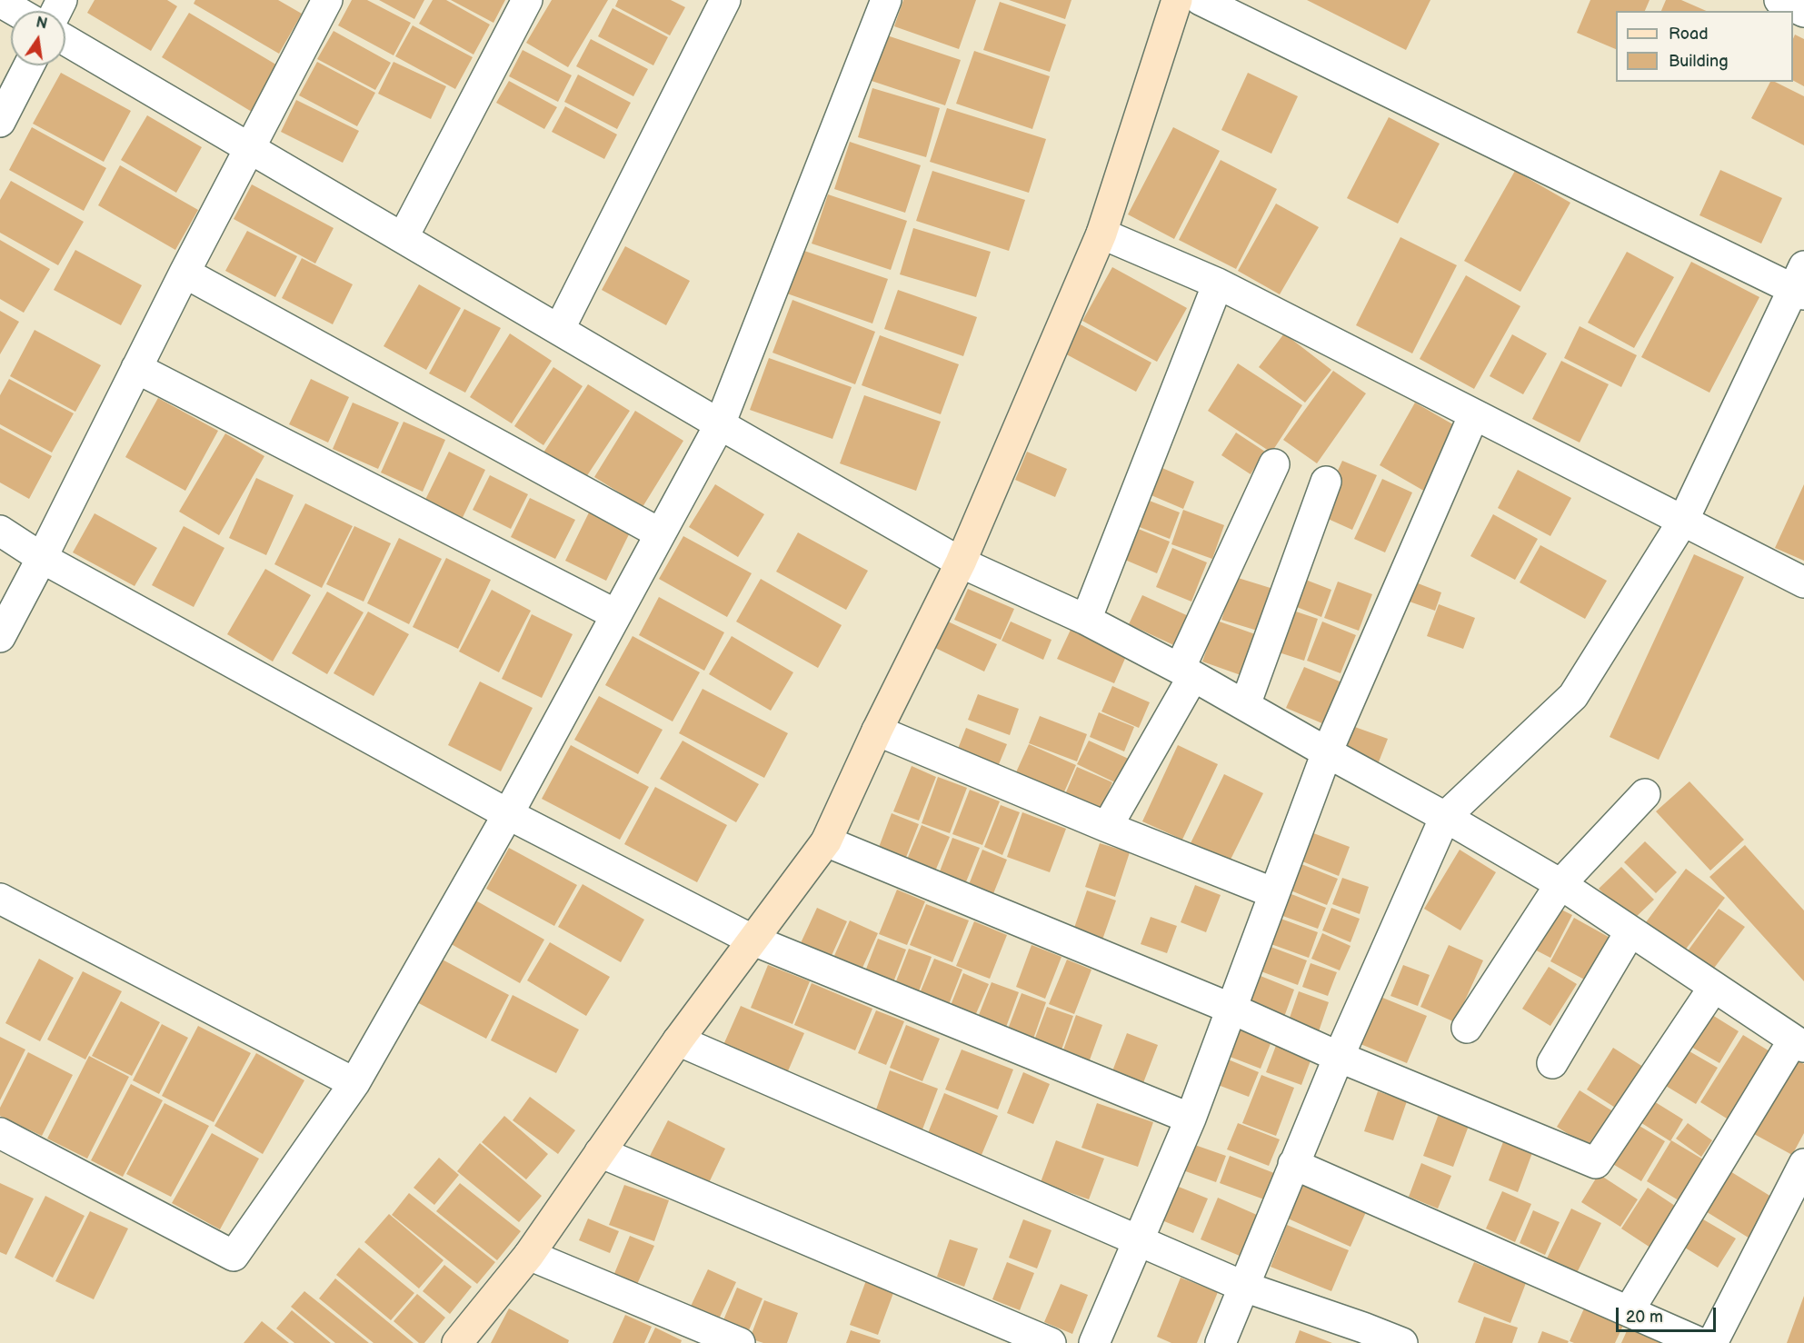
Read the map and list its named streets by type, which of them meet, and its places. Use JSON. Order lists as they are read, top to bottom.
{
  "legend": ["Road", "Building"],
  "scale_bar": "20 m",
  "north": "top"
}
